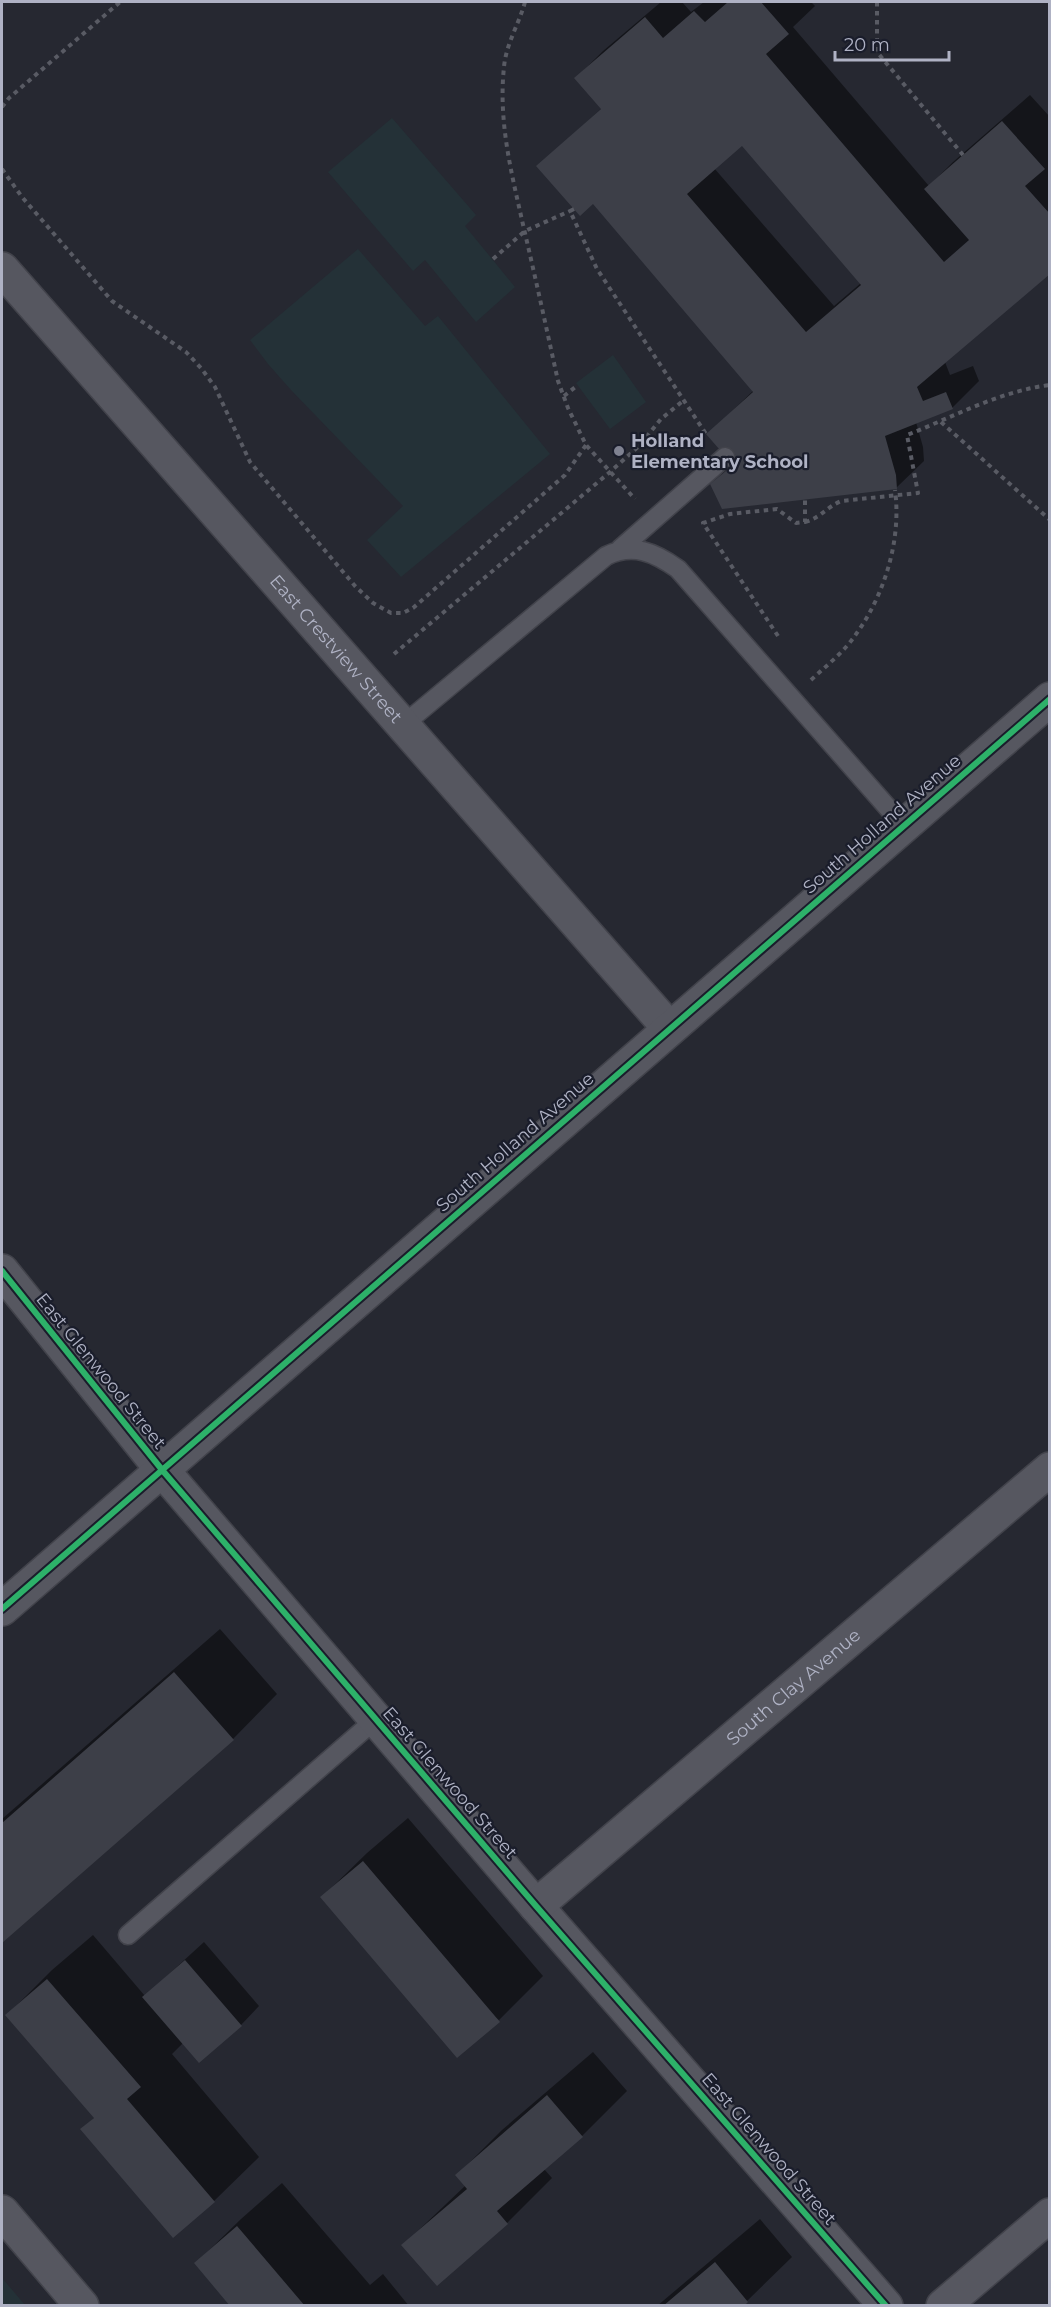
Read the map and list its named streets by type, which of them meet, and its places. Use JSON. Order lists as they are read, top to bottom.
{
  "streets": {
    "street": [
      "East Crestview Street",
      "South Holland Avenue",
      "East Glenwood Street",
      "South Clay Avenue"
    ]
  },
  "crossings": [
    ["East Crestview Street", "South Holland Avenue"],
    ["South Holland Avenue", "East Glenwood Street"],
    ["East Glenwood Street", "South Clay Avenue"]
  ],
  "places": ["Holland Elementary School"],
  "scale_bar": "20 m"
}
